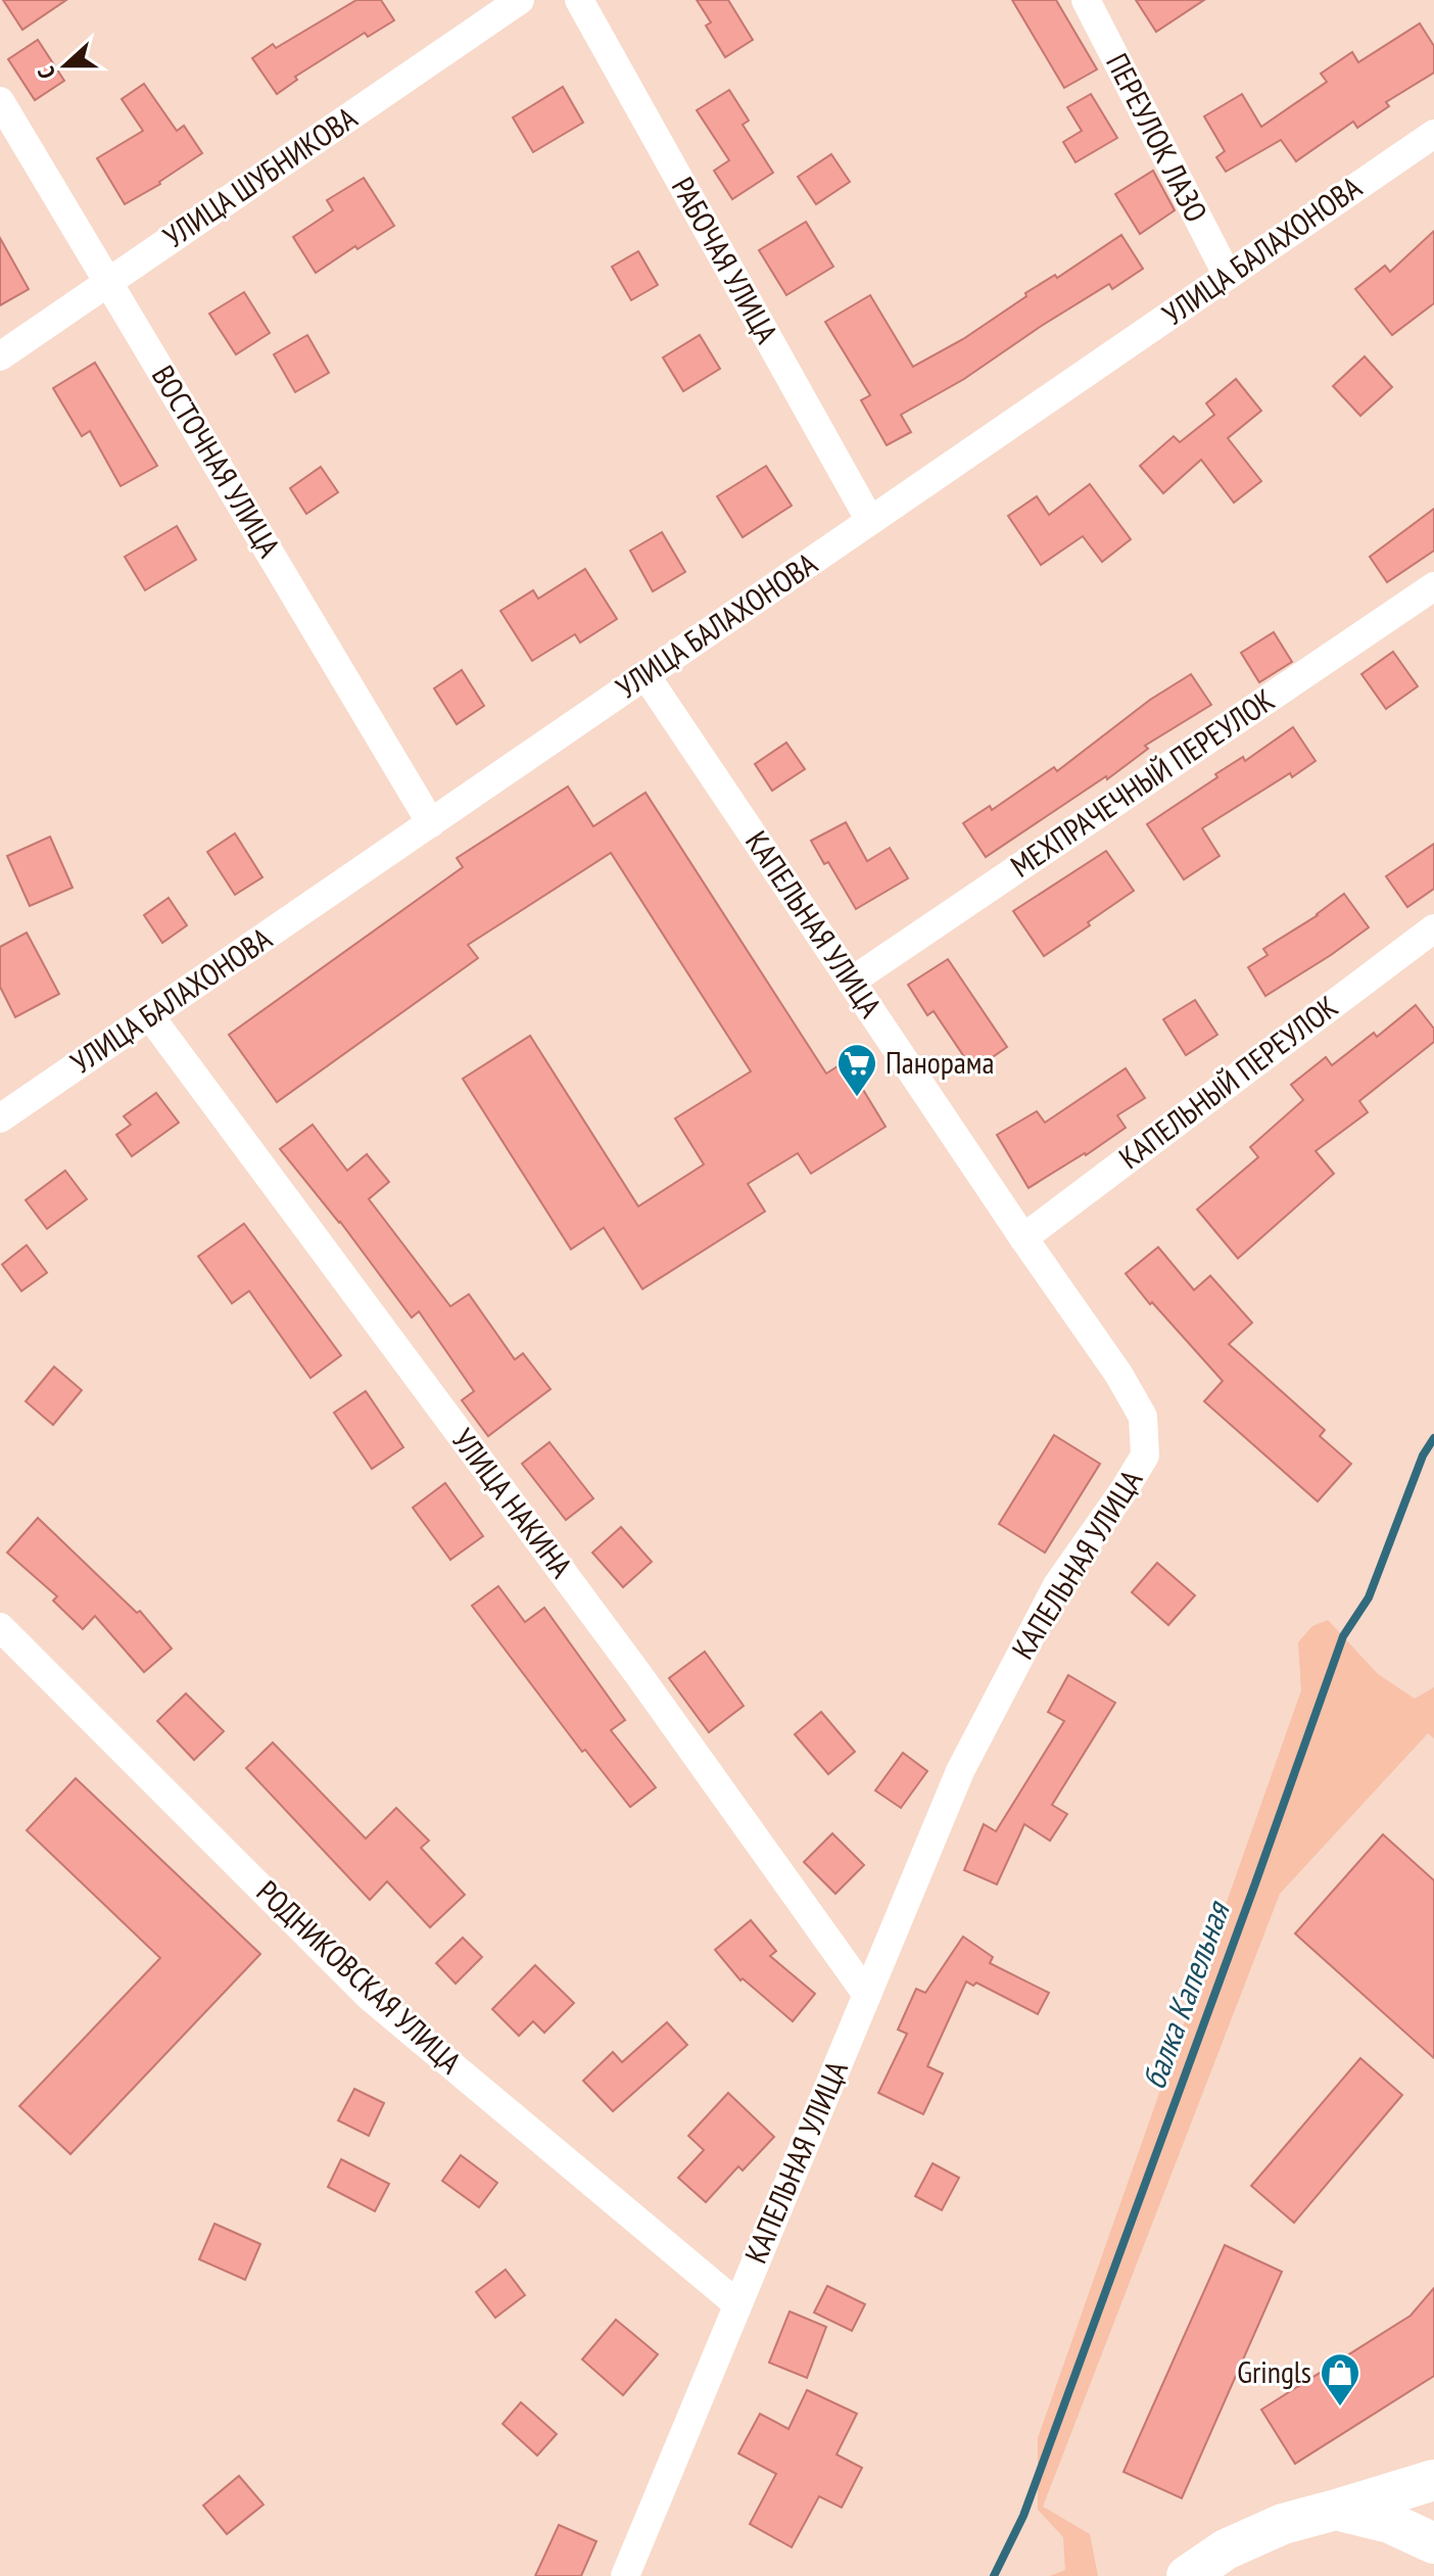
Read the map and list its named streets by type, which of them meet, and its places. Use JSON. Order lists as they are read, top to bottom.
{
  "streets": {
    "street": [
      "ПЕРЕУЛОК ЛАЗО",
      "УЛИЦА ШУБНИКОВА",
      "УЛИЦА БАЛАХОНОВА",
      "РАБОЧАЯ УЛИЦА",
      "ВОСТОЧНАЯ УЛИЦА",
      "МЕХПРАЧЕЧНЫЙ ПЕРЕУЛОК",
      "КАПЕЛЬНАЯ УЛИЦА",
      "КАПЕЛЬНЫЙ ПЕРЕУЛОК",
      "УЛИЦА НАКИНА",
      "РОДНИКОВСКАЯ УЛИЦА"
    ]
  },
  "crossings": [
    ["ПЕРЕУЛОК ЛАЗО", "УЛИЦА БАЛАХОНОВА"],
    ["УЛИЦА ШУБНИКОВА", "ВОСТОЧНАЯ УЛИЦА"],
    ["УЛИЦА БАЛАХОНОВА", "РАБОЧАЯ УЛИЦА"],
    ["УЛИЦА БАЛАХОНОВА", "ВОСТОЧНАЯ УЛИЦА"],
    ["УЛИЦА БАЛАХОНОВА", "КАПЕЛЬНАЯ УЛИЦА"],
    ["УЛИЦА БАЛАХОНОВА", "УЛИЦА НАКИНА"],
    ["МЕХПРАЧЕЧНЫЙ ПЕРЕУЛОК", "КАПЕЛЬНАЯ УЛИЦА"],
    ["КАПЕЛЬНАЯ УЛИЦА", "КАПЕЛЬНЫЙ ПЕРЕУЛОК"],
    ["КАПЕЛЬНАЯ УЛИЦА", "УЛИЦА НАКИНА"],
    ["КАПЕЛЬНАЯ УЛИЦА", "РОДНИКОВСКАЯ УЛИЦА"]
  ],
  "water": ["балка Капельная"],
  "places": {
    "supermarket": ["Панорама"],
    "shop": ["Gringls"]
  },
  "north": "left"
}
